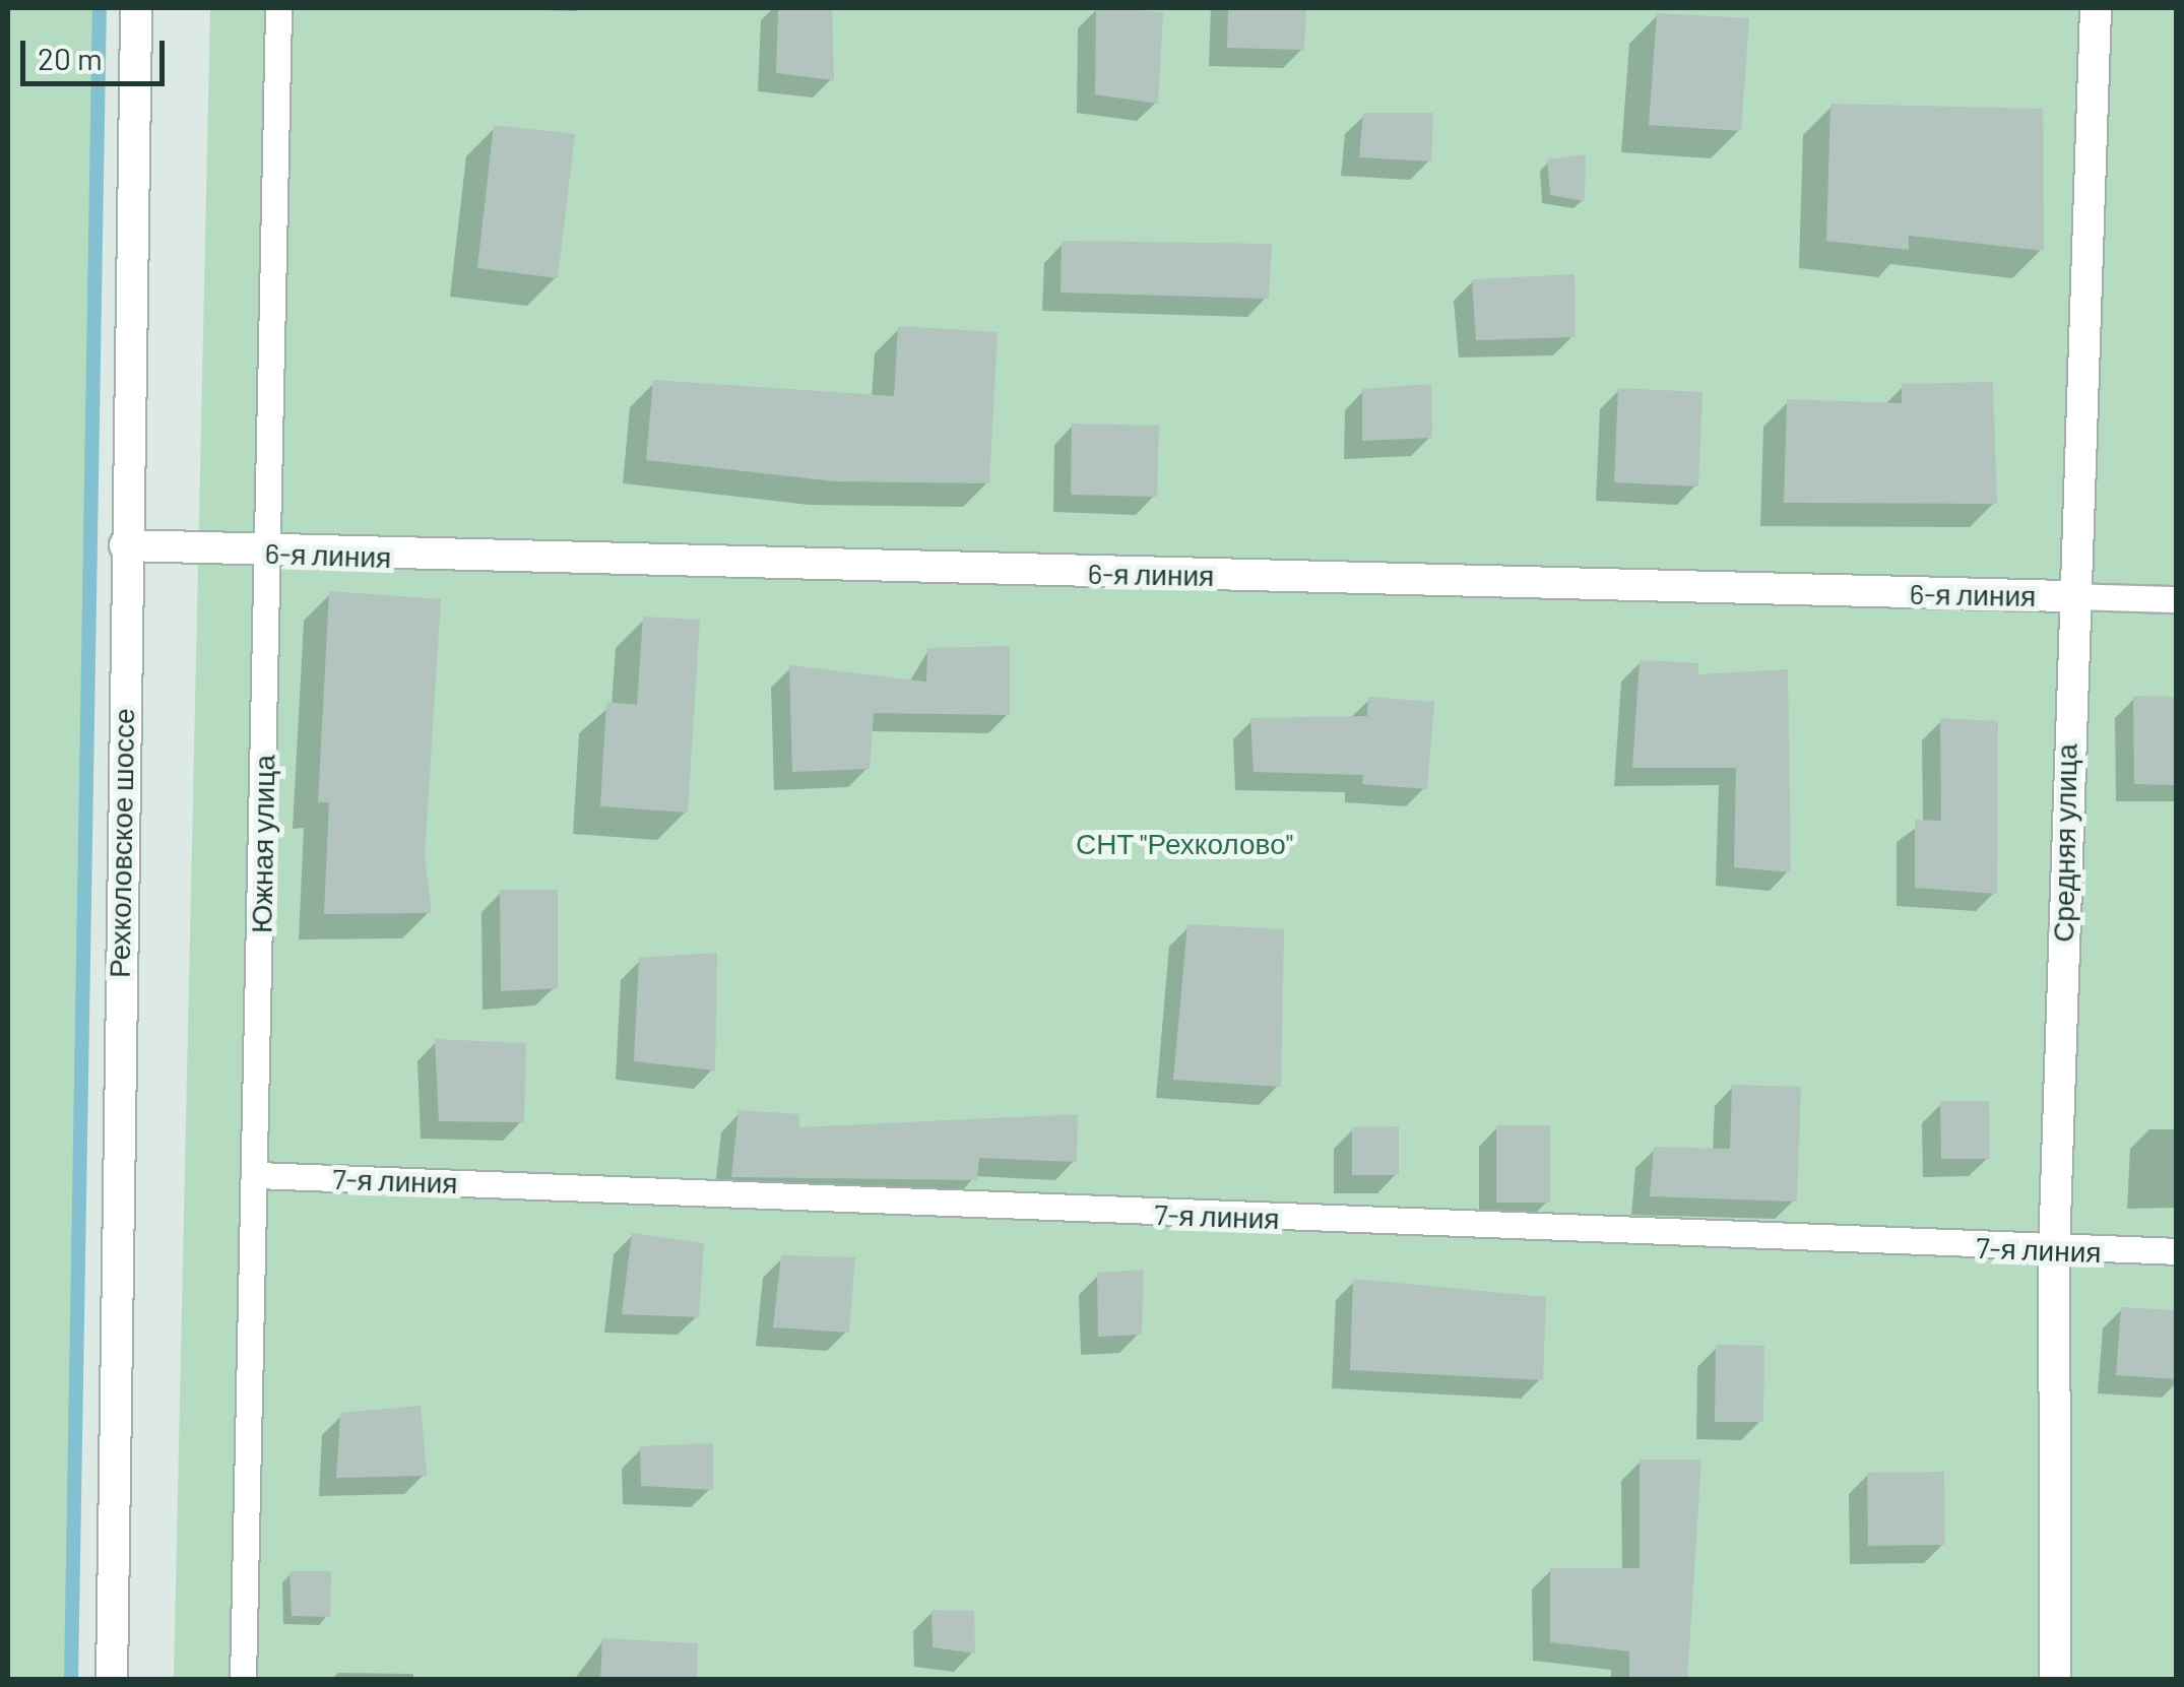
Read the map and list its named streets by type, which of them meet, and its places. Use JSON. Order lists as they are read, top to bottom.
{
  "streets": {
    "street": ["6-я линия", "Рехколовское шоссе", "Средняя улица"],
    "lane": ["Южная улица", "7-я линия"]
  },
  "crossings": [
    ["6-я линия", "Рехколовское шоссе"],
    ["6-я линия", "Средняя улица"],
    ["6-я линия", "Южная улица"],
    ["Средняя улица", "7-я линия"],
    ["Южная улица", "7-я линия"]
  ],
  "parks": ["СНТ \"Рехколово\""],
  "scale_bar": "20 m"
}
